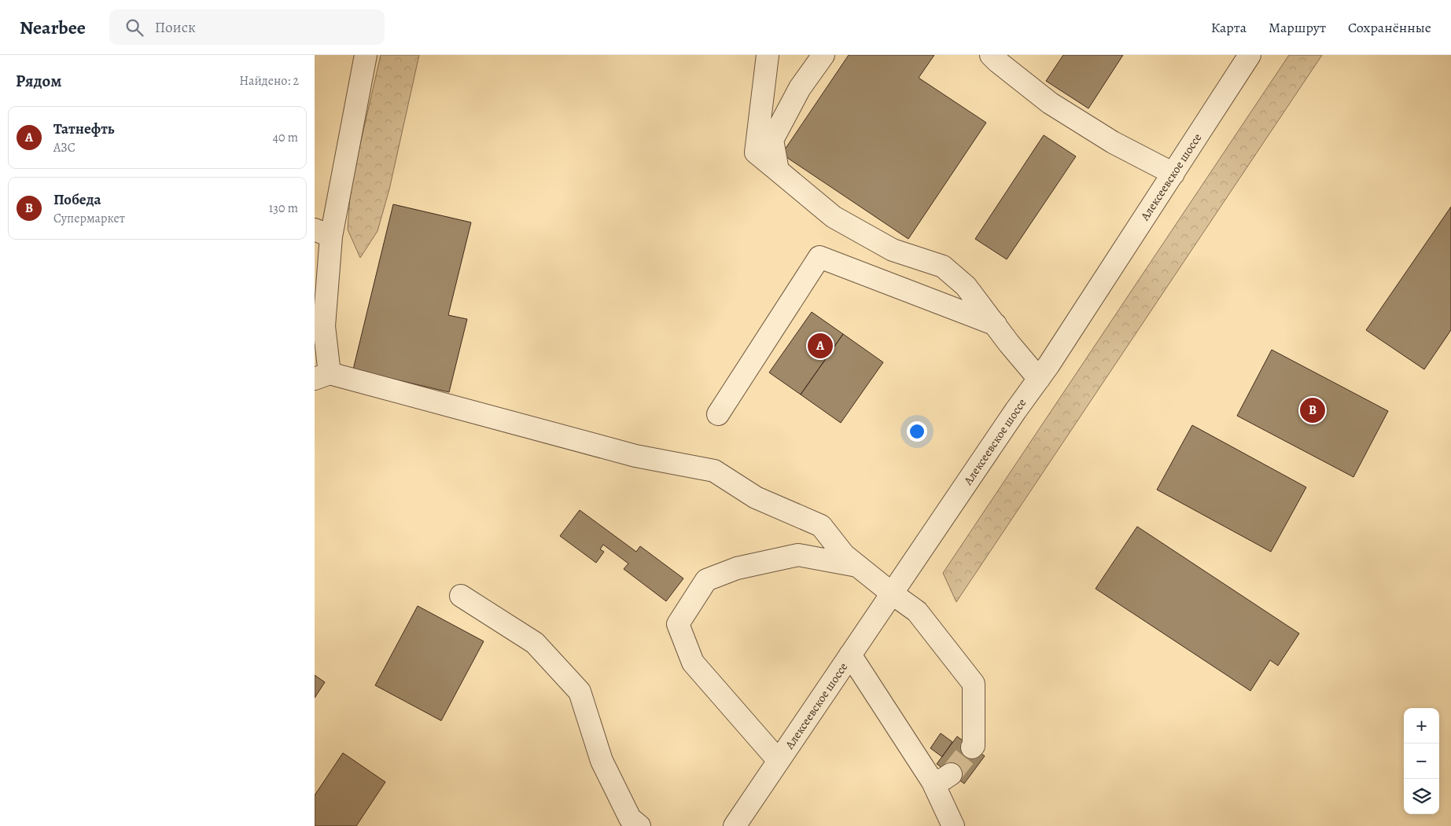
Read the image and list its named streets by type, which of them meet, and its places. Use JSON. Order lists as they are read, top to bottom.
{
  "streets": {
    "street": ["Алексеевское шоссе"]
  },
  "page": {
    "header": "Nearbee",
    "search": "Поиск",
    "nav": ["Карта", "Маршрут", "Сохранённые"],
    "heading": ["Рядом", "Найдено: 2"],
    "list": [
      {
        "mark": "A",
        "name": "Татнефть",
        "note": "АЗС",
        "value": "40 m"
      },
      {
        "mark": "B",
        "name": "Победа",
        "note": "Супермаркет",
        "value": "130 m"
      }
    ],
    "pins": ["A", "B"],
    "map_buttons": ["+", "−"]
  }
}
